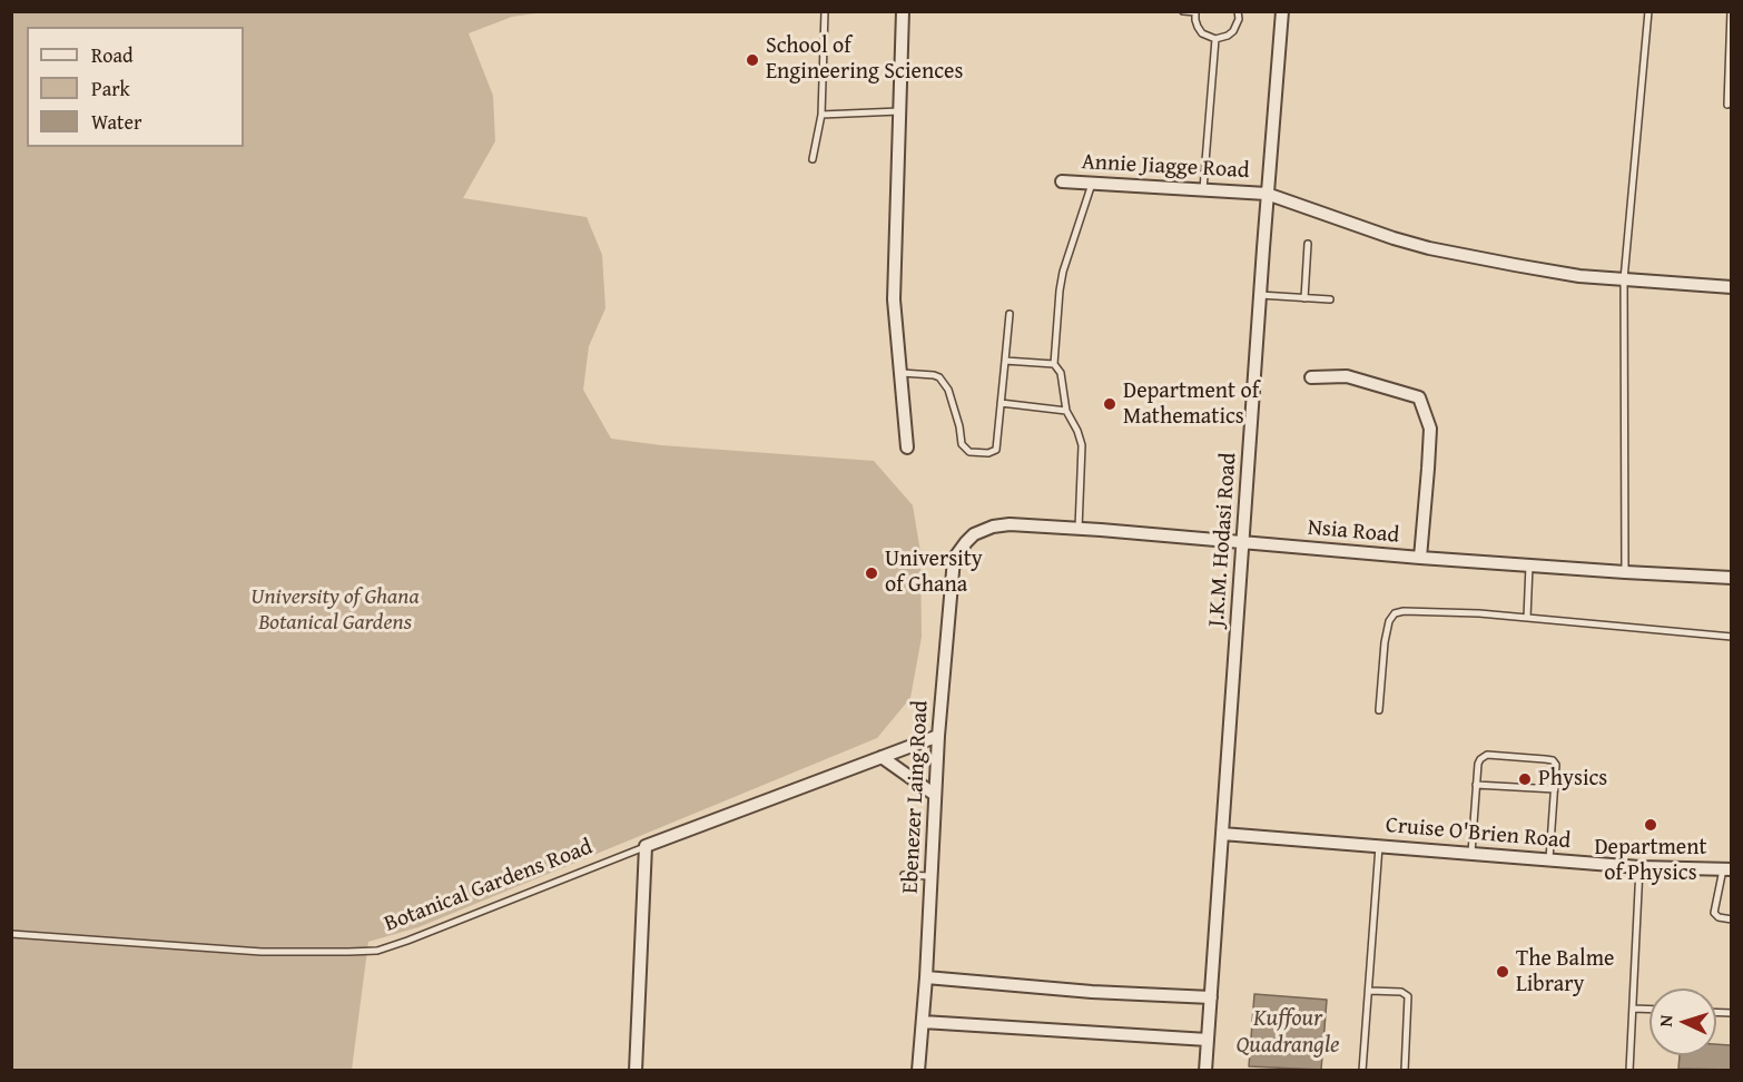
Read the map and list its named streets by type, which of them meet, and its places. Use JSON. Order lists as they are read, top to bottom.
{
  "streets": {
    "street": [
      "Annie Jiagge Road",
      "Nsia Road",
      "J.K.M. Hodasi Road",
      "Ebenezer Laing Road",
      "Cruise O'Brien Road",
      "Botanical Gardens Road"
    ]
  },
  "crossings": [
    ["Annie Jiagge Road", "J.K.M. Hodasi Road"],
    ["Nsia Road", "J.K.M. Hodasi Road"],
    ["Nsia Road", "Ebenezer Laing Road"],
    ["J.K.M. Hodasi Road", "Cruise O'Brien Road"],
    ["Ebenezer Laing Road", "Botanical Gardens Road"]
  ],
  "water": ["Kuffour Quadrangle"],
  "parks": ["University of Ghana Botanical Gardens"],
  "places": [
    "School of Engineering Sciences",
    "Department of Mathematics",
    "University of Ghana",
    "Physics",
    "Department of Physics",
    "The Balme Library"
  ],
  "legend": ["Road", "Park", "Water"],
  "north": "left"
}
